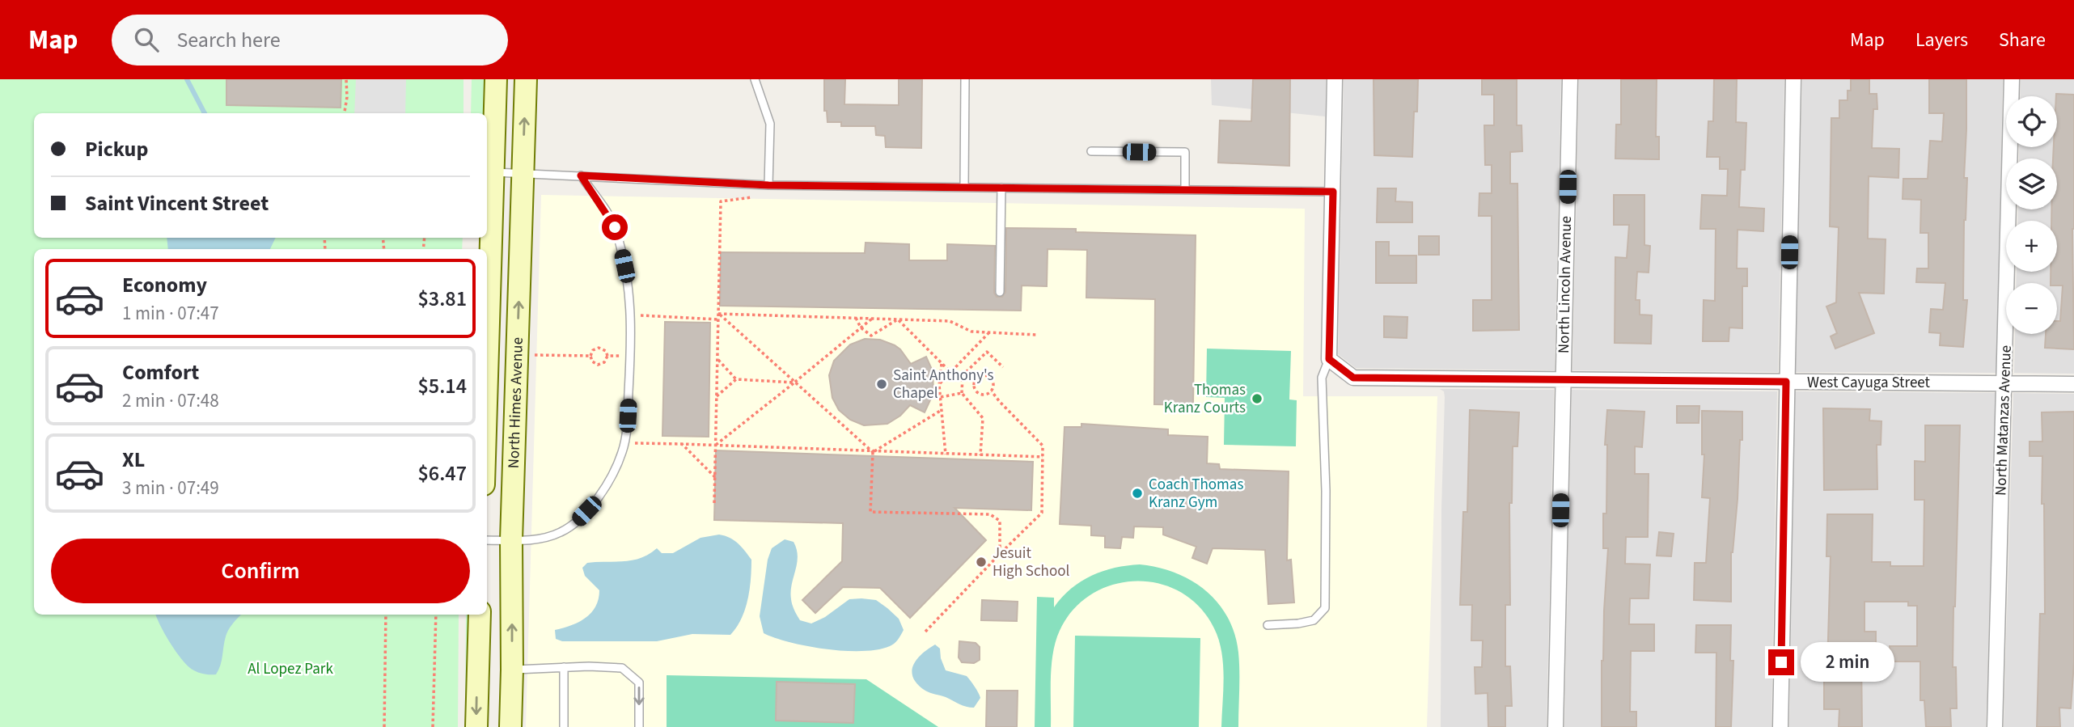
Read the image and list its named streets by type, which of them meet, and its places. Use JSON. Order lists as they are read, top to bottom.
{
  "streets": {
    "street": [
      "North Lincoln Avenue",
      "West Cayuga Street",
      "North Himes Avenue",
      "North Matanzas Avenue"
    ]
  },
  "crossings": [
    ["North Lincoln Avenue", "West Cayuga Street"],
    ["West Cayuga Street", "North Matanzas Avenue"]
  ],
  "parks": ["Al Lopez Park"],
  "places": [
    "Saint Anthony's Chapel",
    "Thomas Kranz Courts",
    "Coach Thomas Kranz Gym",
    "Jesuit High School"
  ],
  "page": {
    "header": "Map",
    "search": "Search here",
    "nav": ["Map", "Layers", "Share"],
    "map_buttons": ["+", "−"],
    "banner": ["Pickup", "Saint Vincent Street"],
    "list": [
      {
        "name": "Economy",
        "note": "1 min · 07:47",
        "value": "$3.81"
      },
      {
        "name": "Comfort",
        "note": "2 min · 07:48",
        "value": "$5.14"
      },
      {
        "name": "XL",
        "note": "3 min · 07:49",
        "value": "$6.47"
      }
    ],
    "buttons": "Confirm",
    "bubble": "2 min"
  }
}
